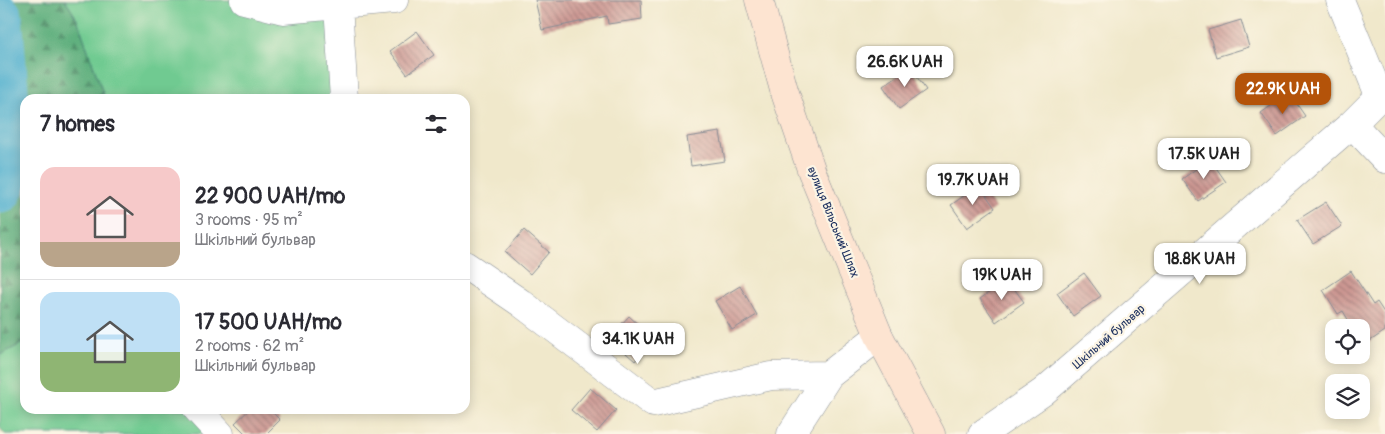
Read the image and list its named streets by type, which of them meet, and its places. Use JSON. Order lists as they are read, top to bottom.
{
  "streets": {
    "street": ["вулиця Вільський Шлях", "Шкільний бульвар"]
  },
  "page": {
    "price": [
      "26.6K UAH",
      "22.9K UAH",
      "17.5K UAH",
      "19.7K UAH",
      "18.8K UAH",
      "19K UAH",
      "34.1K UAH"
    ],
    "heading": "7 homes",
    "list": [
      {
        "name": "22 900 UAH/mo",
        "note": "3 rooms · 95 m² · Шкільний бульвар"
      },
      {
        "name": "17 500 UAH/mo",
        "note": "2 rooms · 62 m² · Шкільний бульвар"
      }
    ]
  }
}
